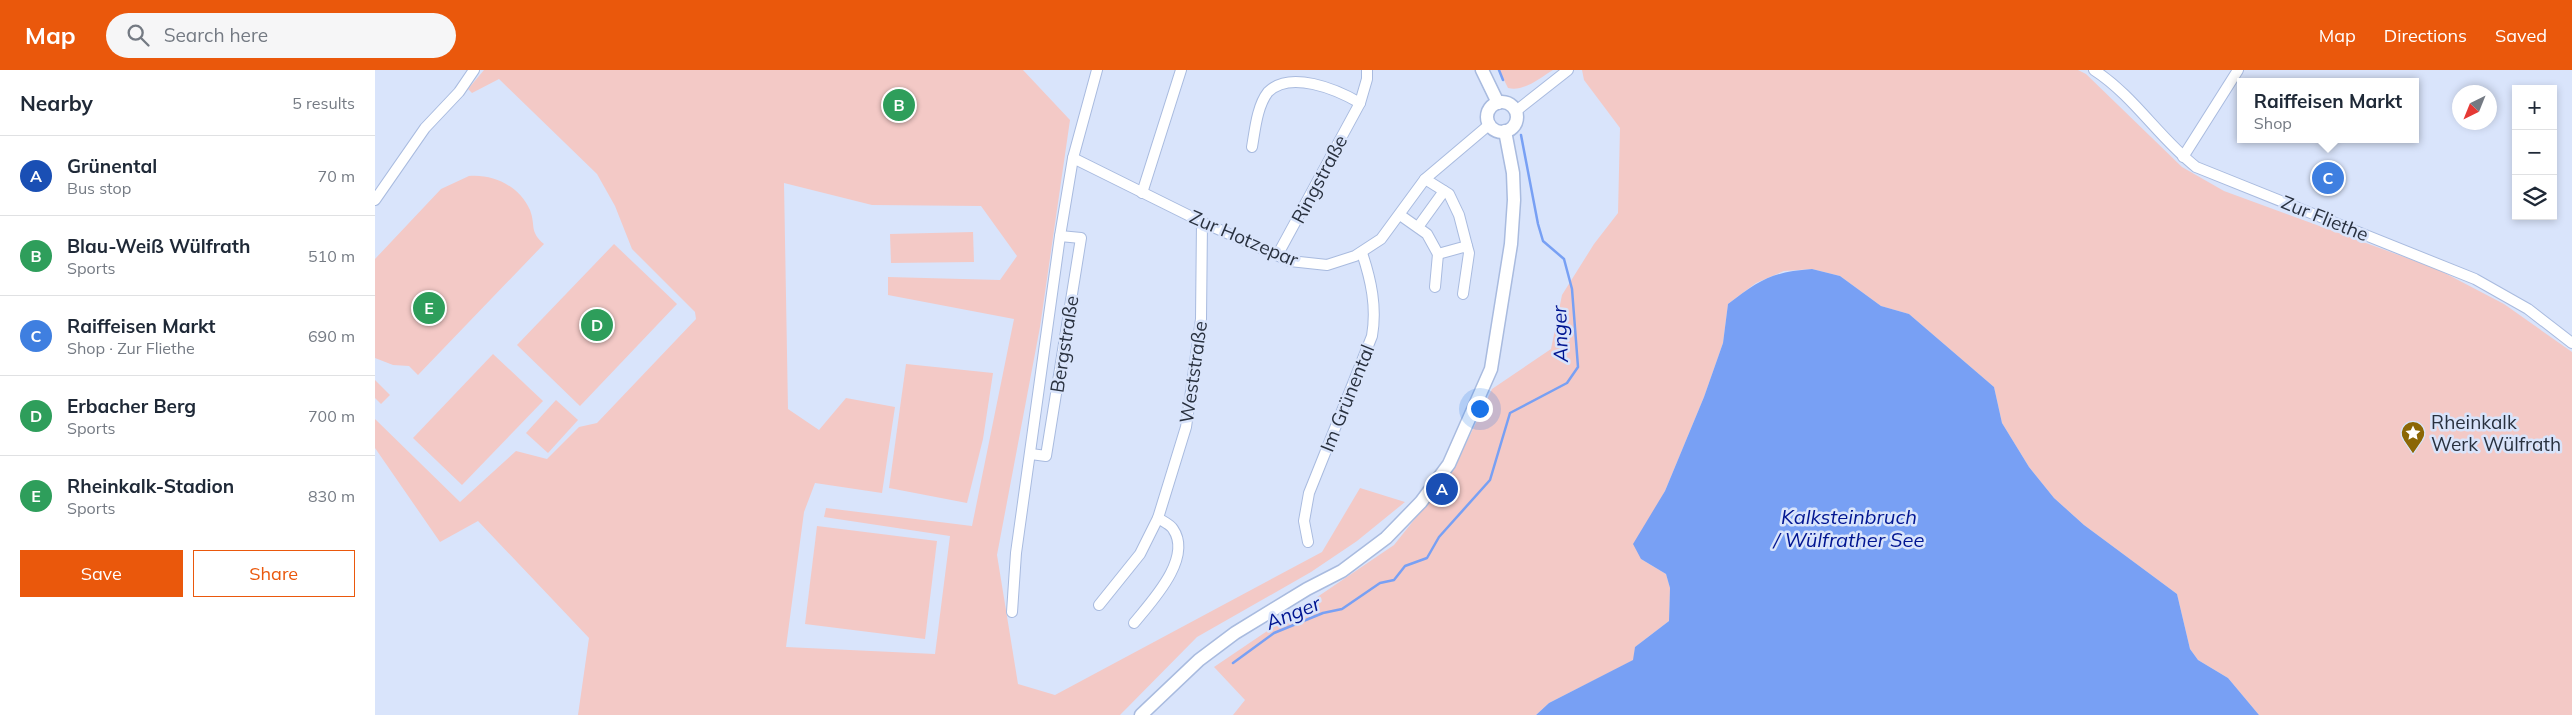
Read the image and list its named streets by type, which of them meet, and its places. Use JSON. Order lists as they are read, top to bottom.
{
  "streets": {
    "street": [
      "Ringstraße",
      "Zur Fliethe",
      "Zur Hotzepar",
      "Bergstraße",
      "Weststraße",
      "Im Grünental"
    ]
  },
  "crossings": [
    ["Ringstraße", "Zur Hotzepar"],
    ["Zur Hotzepar", "Bergstraße"],
    ["Zur Hotzepar", "Weststraße"],
    ["Zur Hotzepar", "Im Grünental"]
  ],
  "water": ["Anger", "Kalksteinbruch / Wülfrather See"],
  "places": {
    "place": ["Rheinkalk Werk Wülfrath"]
  },
  "north": "bottom left",
  "page": {
    "header": "Map",
    "search": "Search here",
    "nav": ["Map", "Directions", "Saved"],
    "heading": ["Nearby", "5 results"],
    "popup": ["Raiffeisen Markt", "Shop"],
    "map_buttons": ["+", "−"],
    "pins": [
      "B",
      "C",
      "E",
      "D",
      "A"
    ],
    "list": [
      {
        "mark": "A",
        "name": "Grünental",
        "note": "Bus stop",
        "value": "70 m"
      },
      {
        "mark": "B",
        "name": "Blau-Weiß Wülfrath",
        "note": "Sports",
        "value": "510 m"
      },
      {
        "mark": "C",
        "name": "Raiffeisen Markt",
        "note": "Shop · Zur Fliethe",
        "value": "690 m"
      },
      {
        "mark": "D",
        "name": "Erbacher Berg",
        "note": "Sports",
        "value": "700 m"
      },
      {
        "mark": "E",
        "name": "Rheinkalk-Stadion",
        "note": "Sports",
        "value": "830 m"
      }
    ],
    "buttons": ["Save", "Share"]
  }
}
